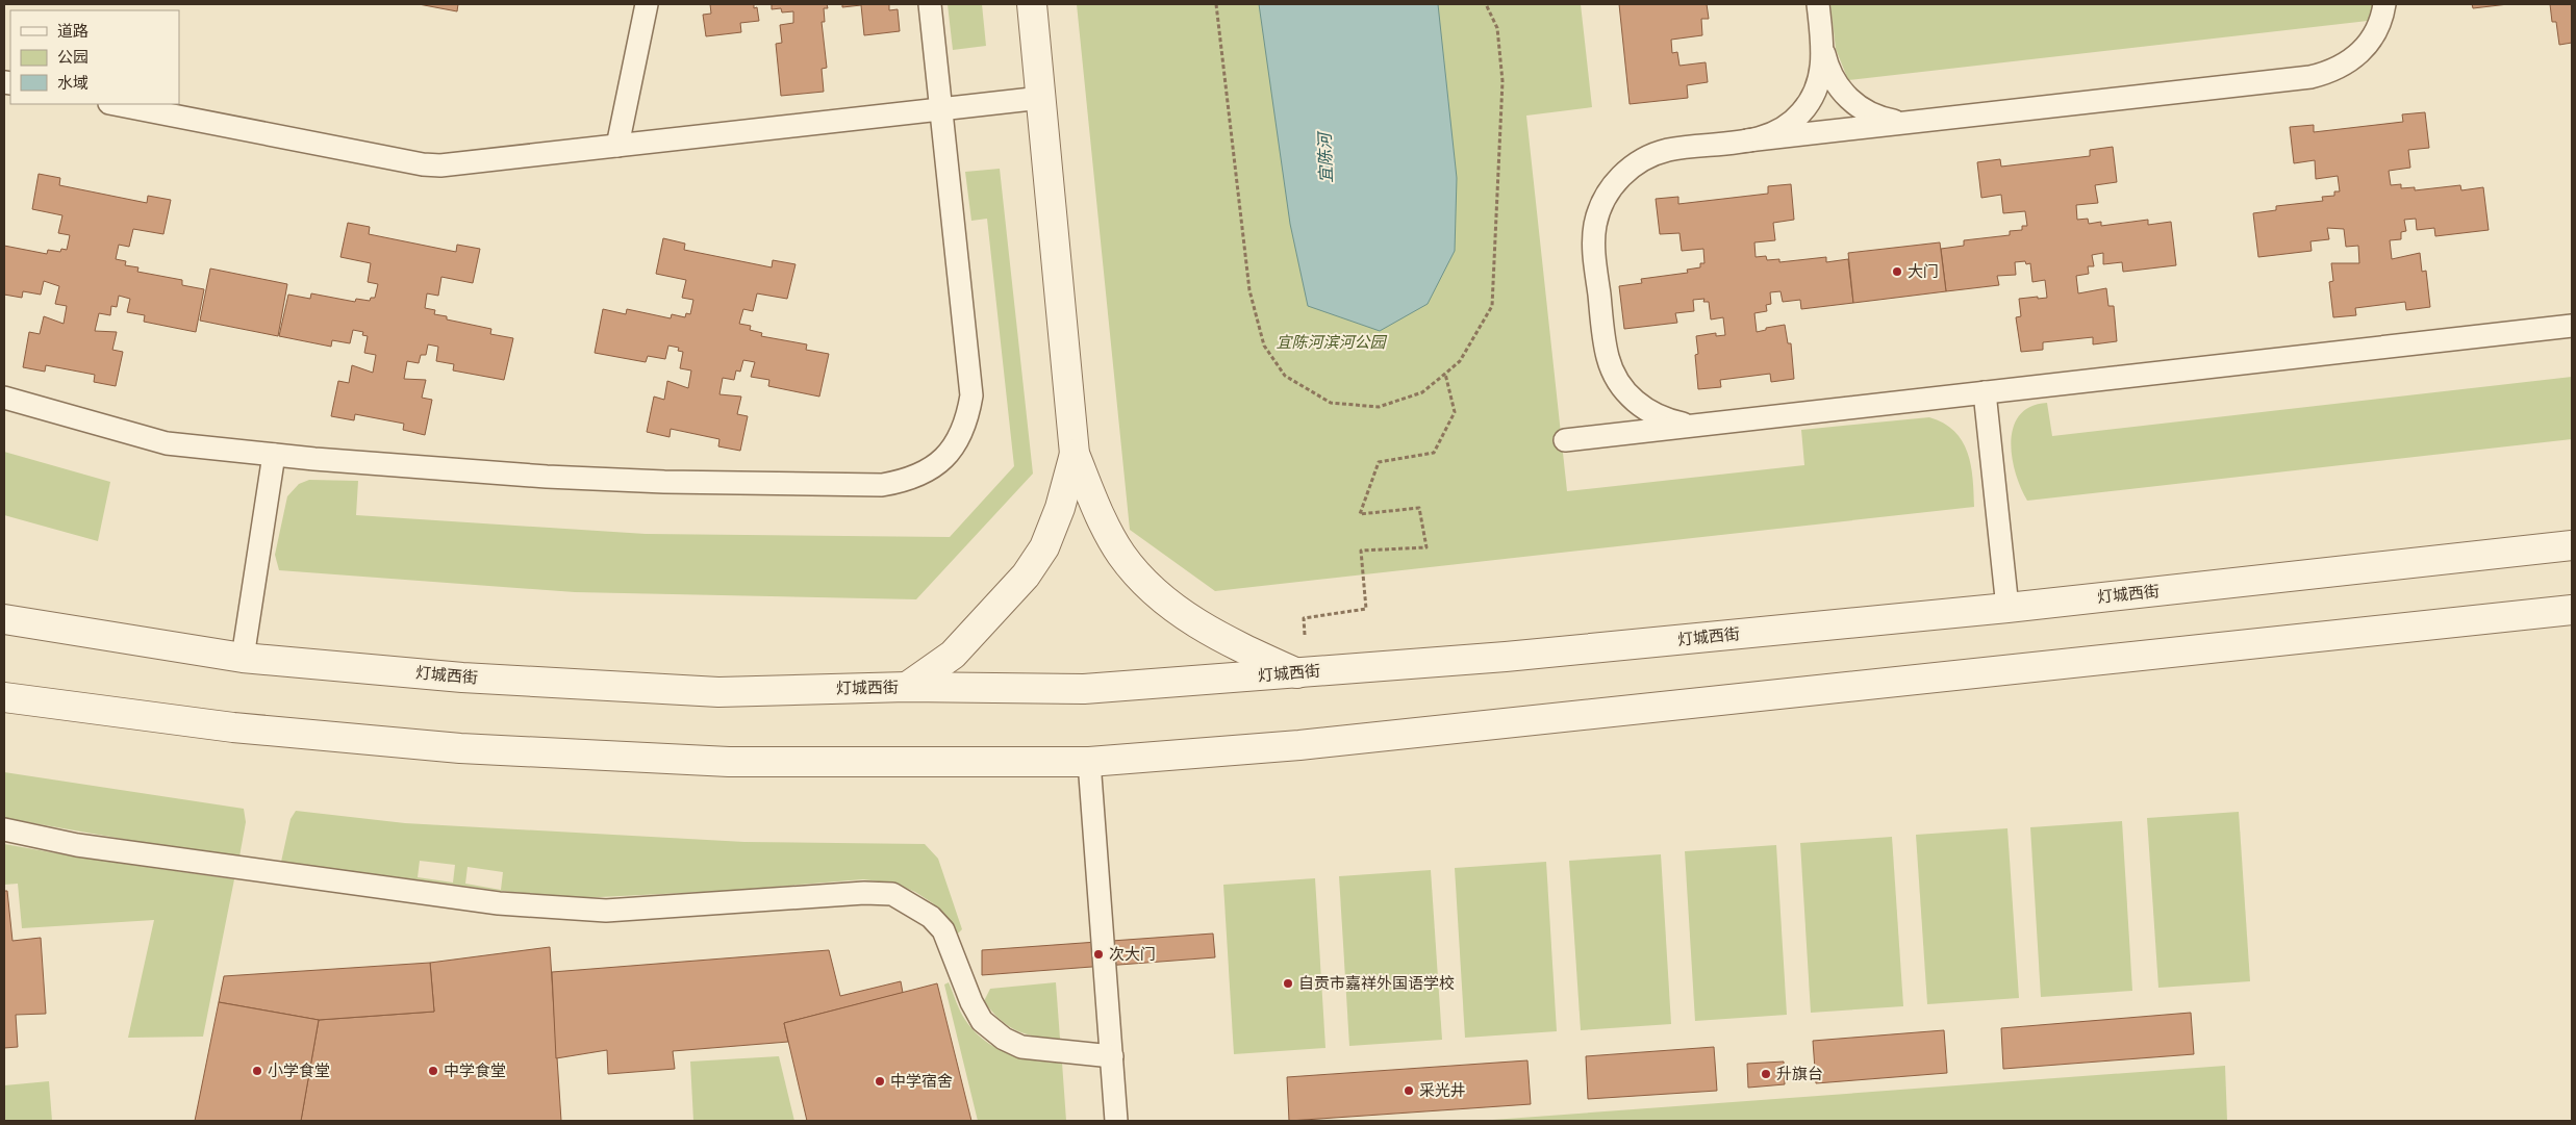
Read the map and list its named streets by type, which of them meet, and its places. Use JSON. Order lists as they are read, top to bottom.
{
  "streets": {
    "street": ["灯城西街"]
  },
  "water": ["宜陈河"],
  "parks": ["宜陈河滨河公园"],
  "places": [
    "大门",
    "次大门",
    "自贡市嘉祥外国语学校",
    "小学食堂",
    "中学食堂",
    "升旗台",
    "中学宿舍",
    "采光井"
  ],
  "legend": ["道路", "公园", "水域"]
}
